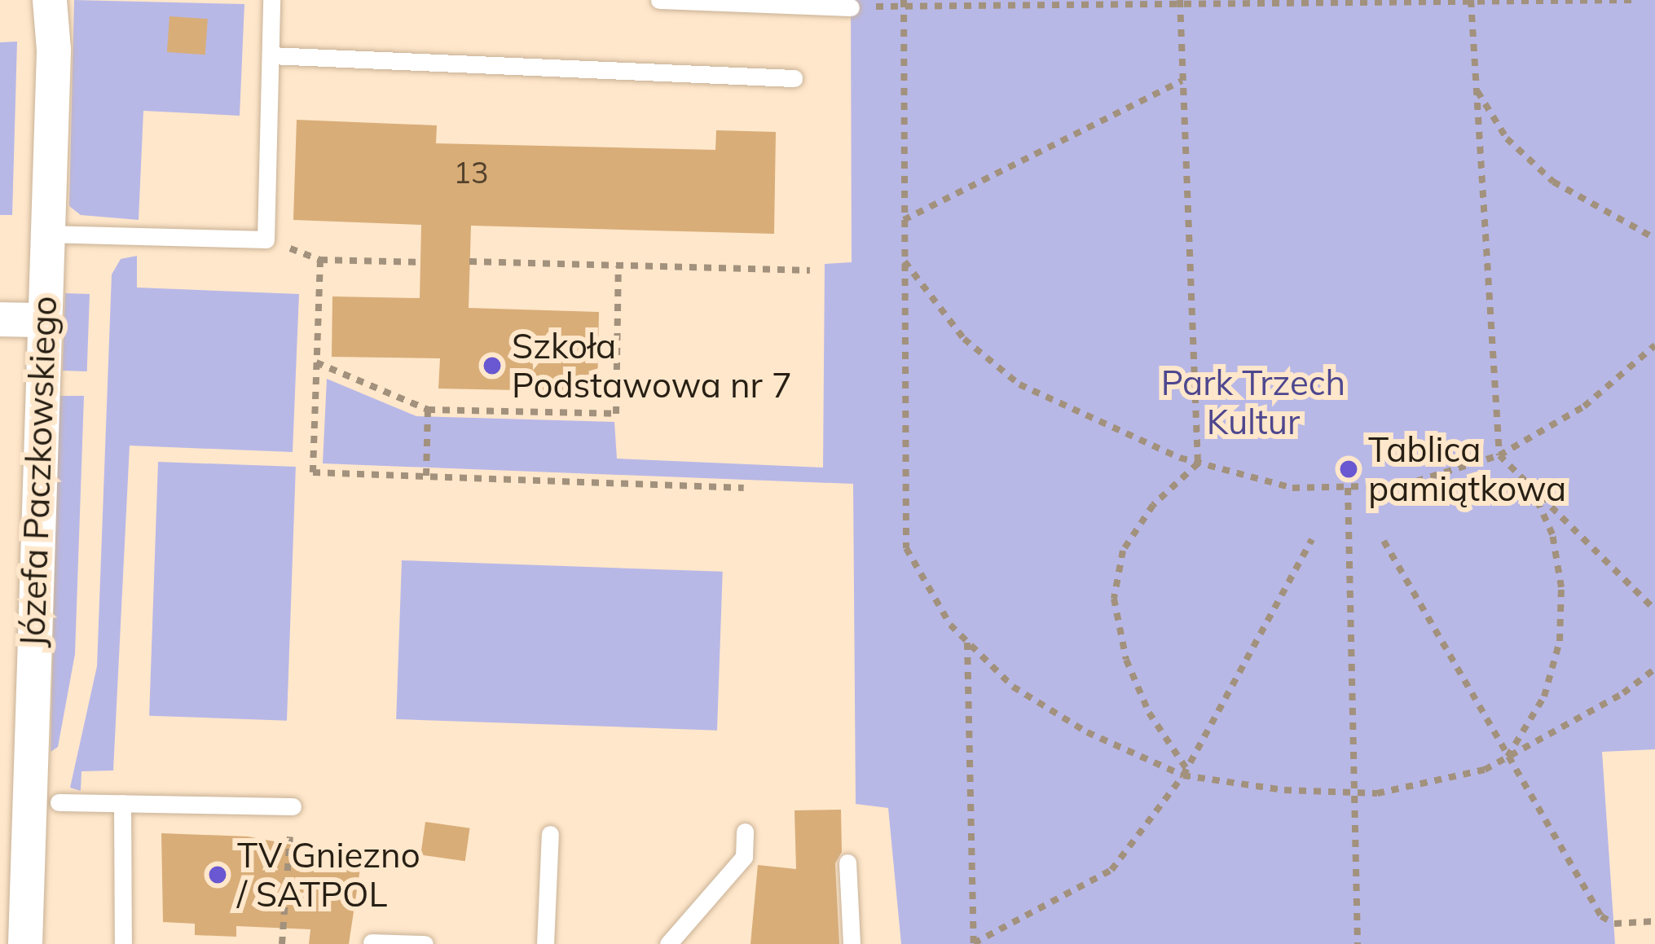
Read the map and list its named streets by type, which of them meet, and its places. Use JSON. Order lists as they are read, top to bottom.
{
  "streets": {
    "street": ["Józefa Paczkowskiego"]
  },
  "parks": ["Park Trzech Kultur"],
  "places": ["Szkoła Podstawowa nr 7", "Tablica pamiątkowa", "TV Gniezno / SATPOL"],
  "house_numbers": ["13"]
}
